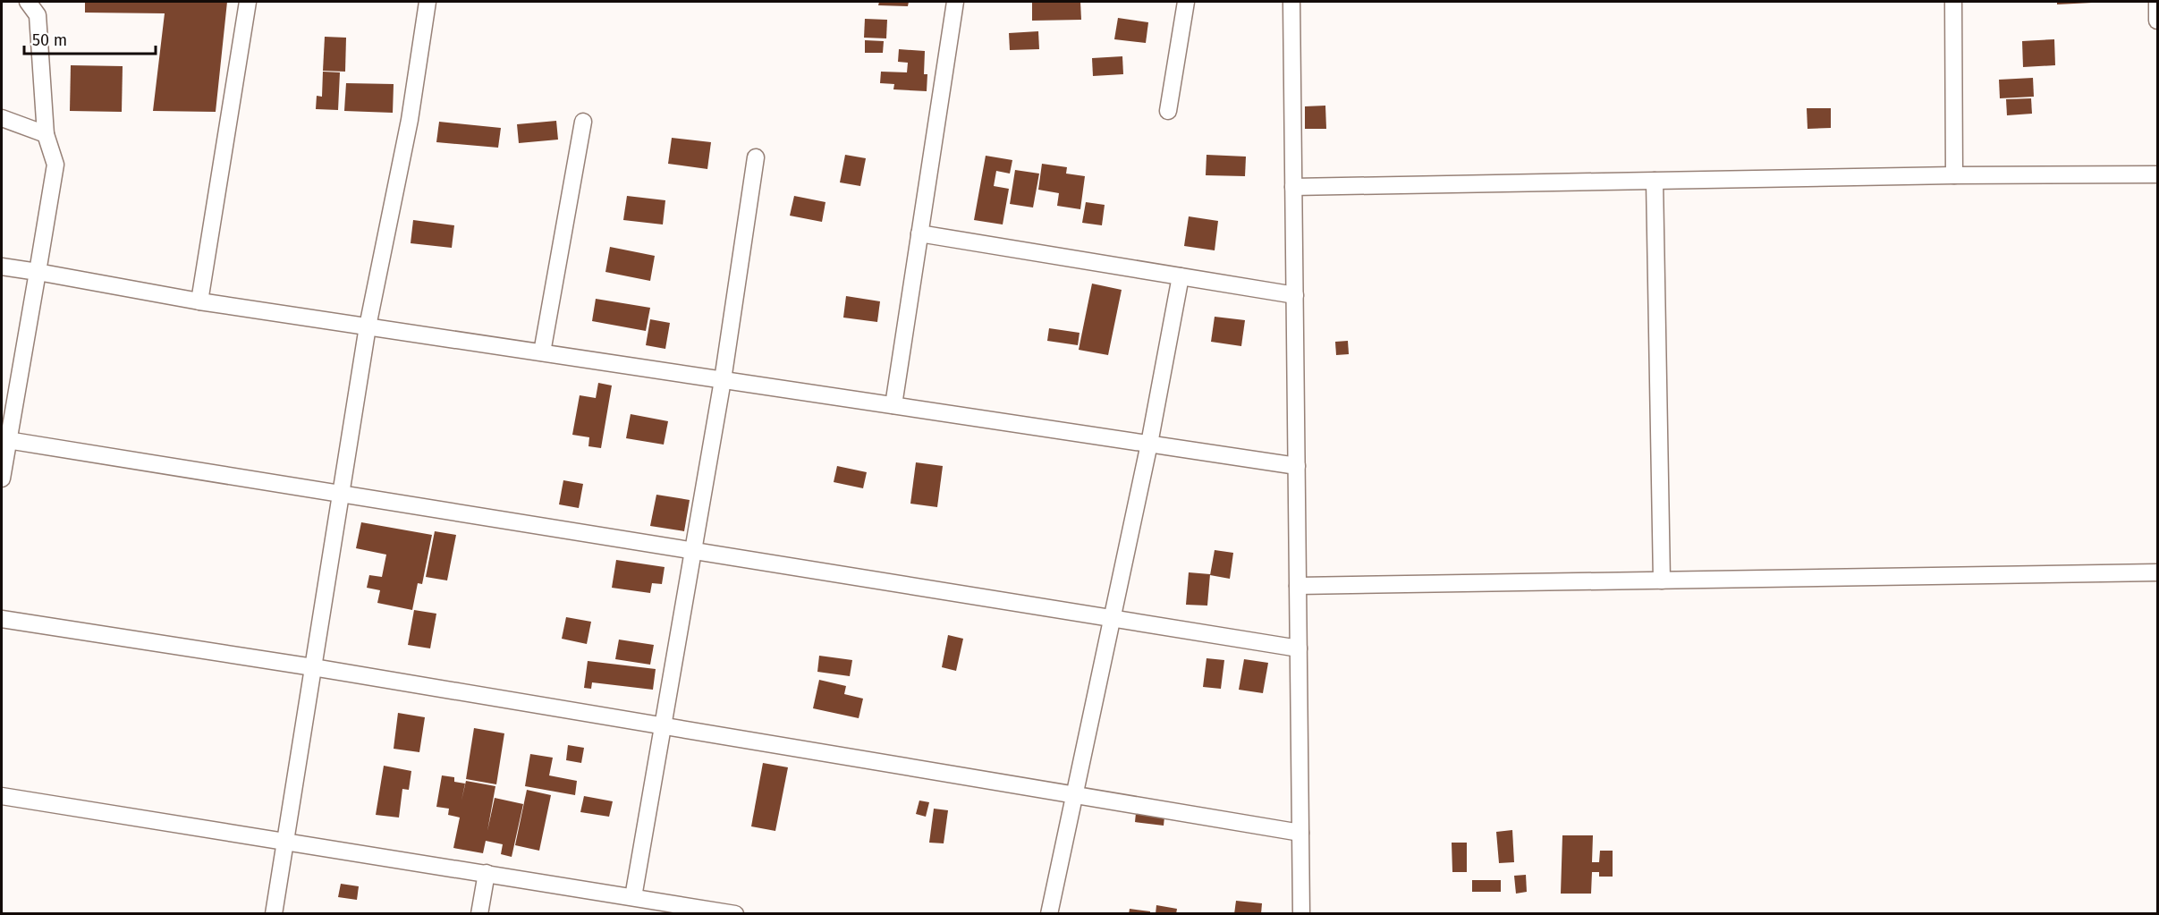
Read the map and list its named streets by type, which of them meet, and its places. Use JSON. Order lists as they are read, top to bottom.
{
  "scale_bar": "50 m"
}
